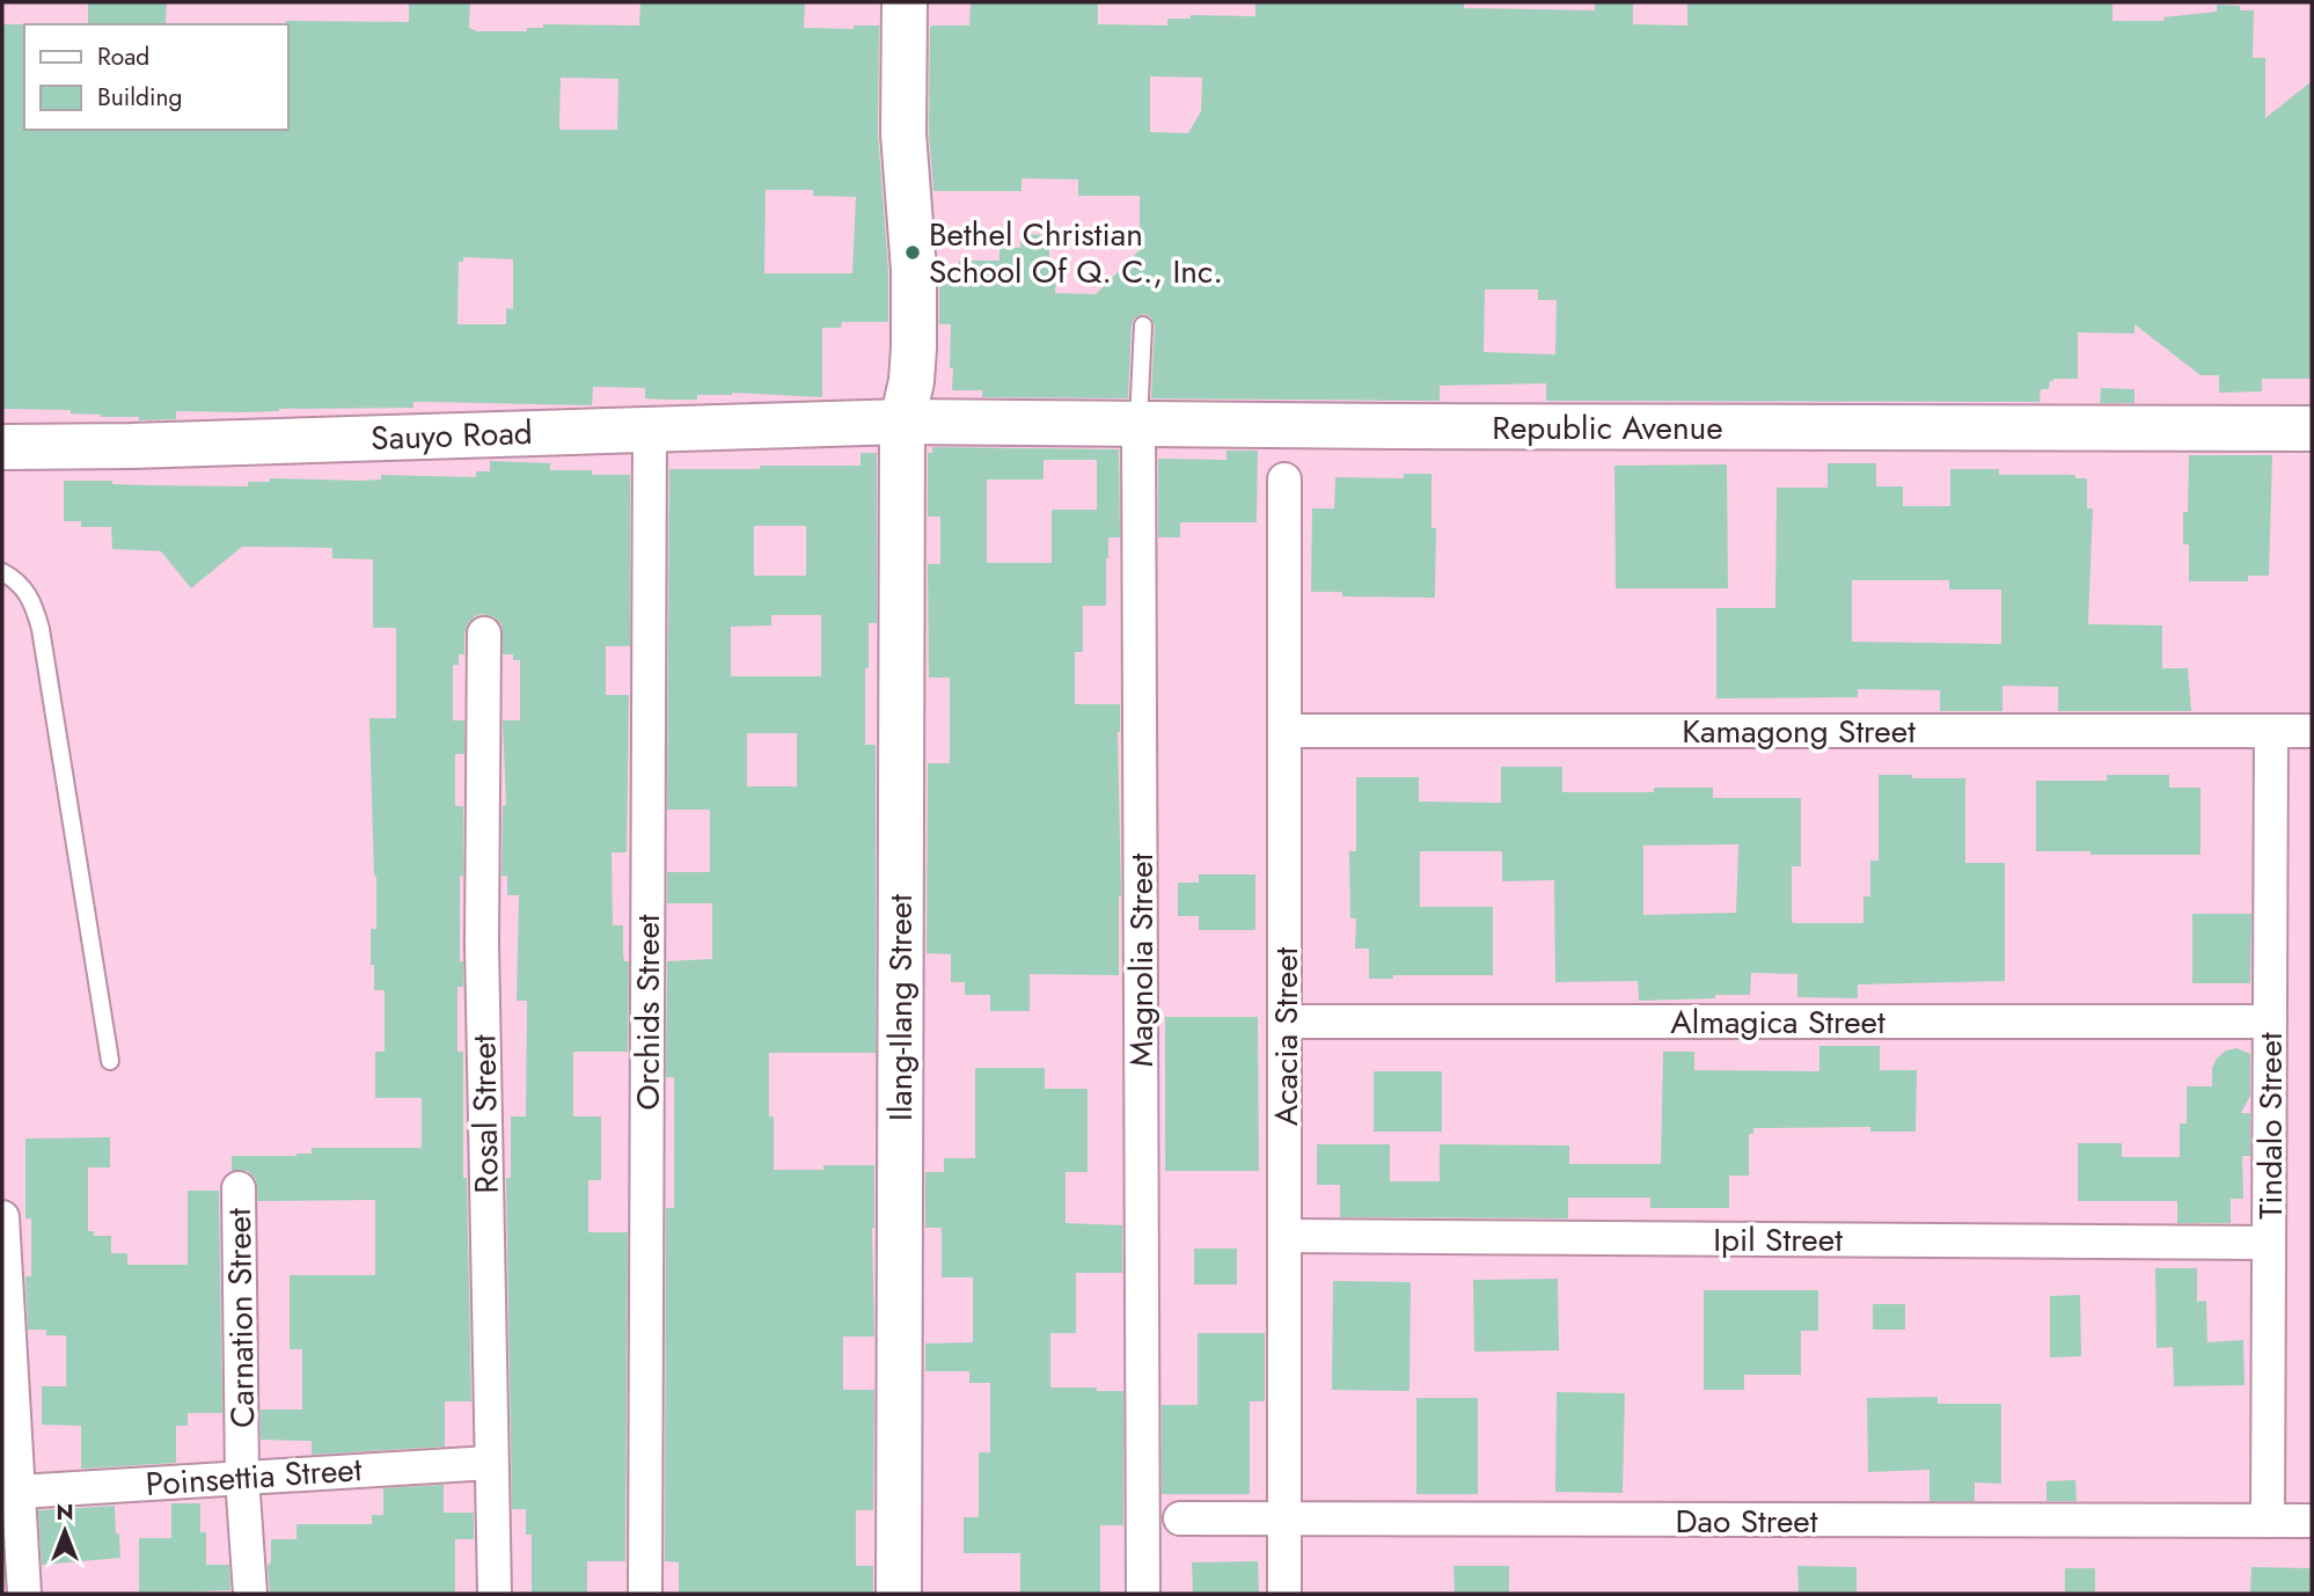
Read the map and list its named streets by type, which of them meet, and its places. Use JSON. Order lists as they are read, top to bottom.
{
  "streets": {
    "main road": ["Republic Avenue", "Sauyo Road", "Ilang-Ilang Street"],
    "street": [
      "Kamagong Street",
      "Magnolia Street",
      "Orchids Street",
      "Almagica Street",
      "Acacia Street",
      "Rosal Street",
      "Tindalo Street",
      "Ipil Street",
      "Carnation Street",
      "Poinsettia Street",
      "Dao Street"
    ]
  },
  "crossings": [
    ["Republic Avenue", "Sauyo Road"],
    ["Republic Avenue", "Magnolia Street"],
    ["Republic Avenue", "Ilang-Ilang Street"],
    ["Sauyo Road", "Ilang-Ilang Street"],
    ["Sauyo Road", "Orchids Street"],
    ["Kamagong Street", "Acacia Street"],
    ["Kamagong Street", "Tindalo Street"],
    ["Almagica Street", "Acacia Street"],
    ["Almagica Street", "Tindalo Street"],
    ["Acacia Street", "Ipil Street"],
    ["Acacia Street", "Dao Street"],
    ["Rosal Street", "Poinsettia Street"],
    ["Tindalo Street", "Ipil Street"],
    ["Tindalo Street", "Dao Street"],
    ["Carnation Street", "Poinsettia Street"]
  ],
  "places": ["Bethel Christian School Of Q. C., Inc."],
  "legend": ["Road", "Building"],
  "north": "top"
}
